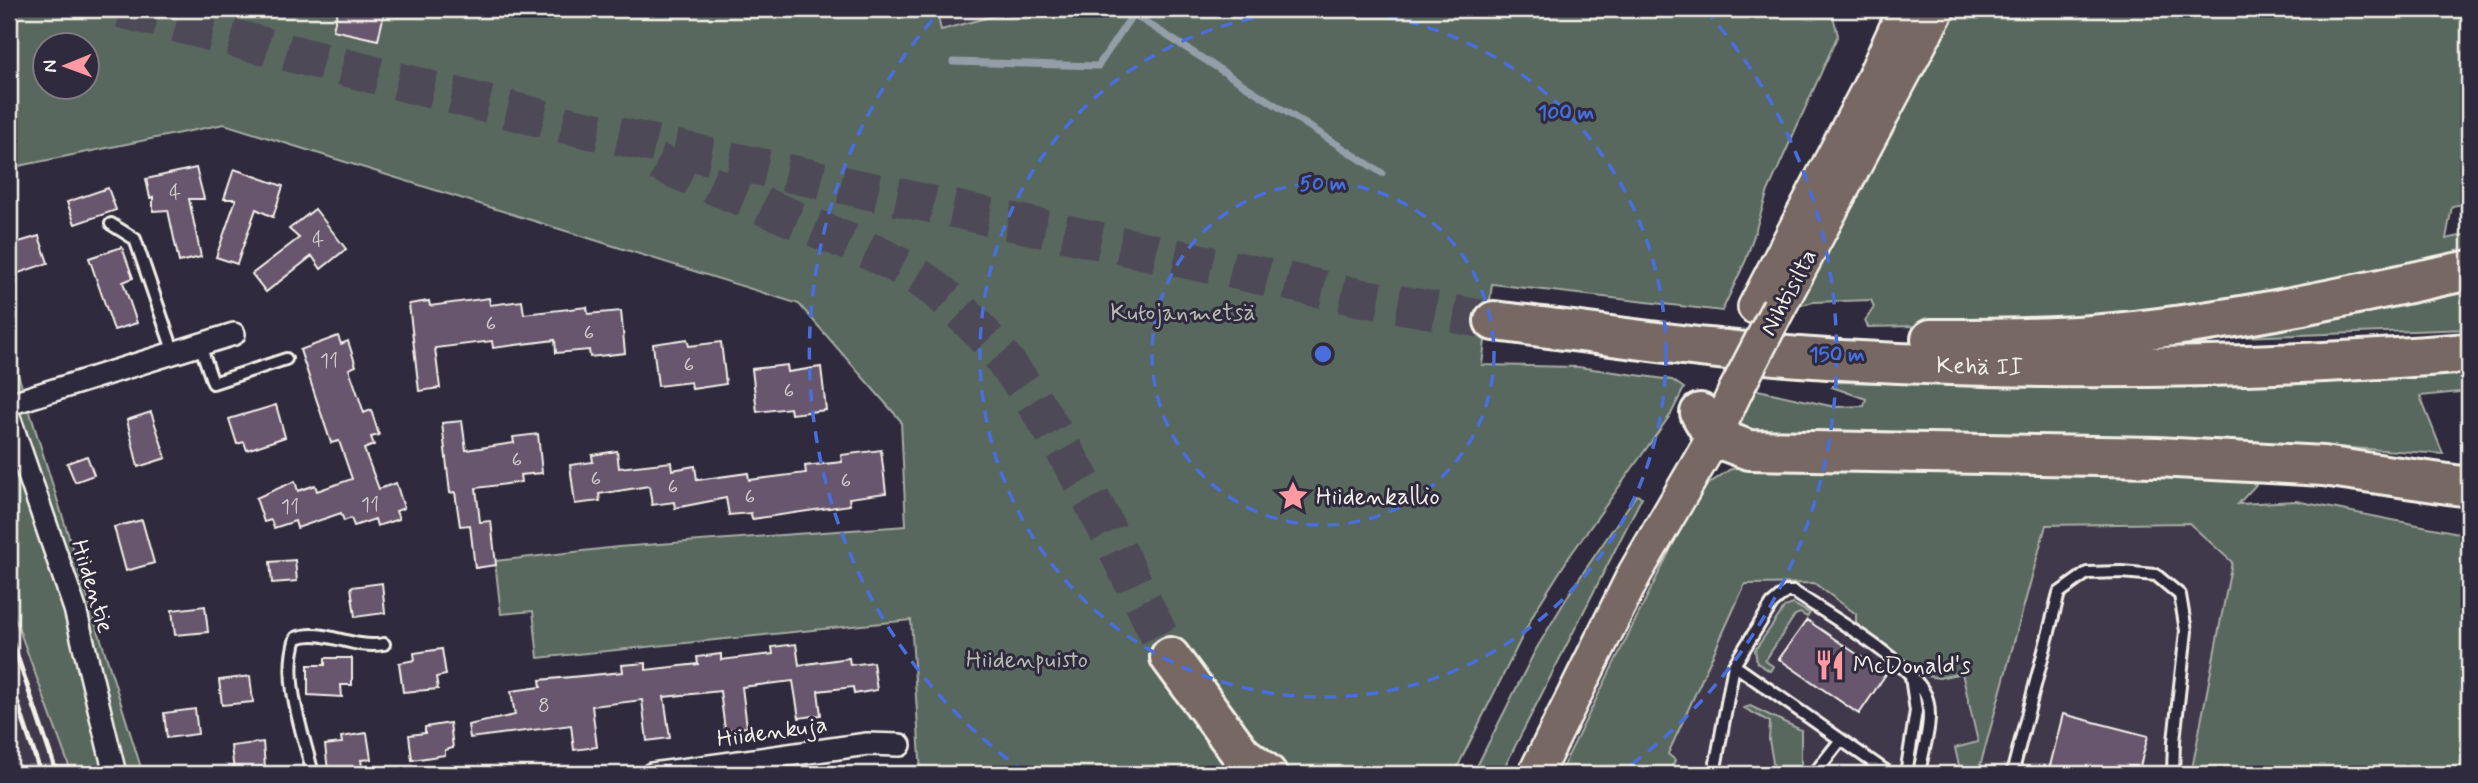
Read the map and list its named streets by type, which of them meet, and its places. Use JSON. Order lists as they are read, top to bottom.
{
  "streets": {
    "highway": ["Kehä II"],
    "main road": ["Nihtisilta"],
    "street": ["Hiidentie", "Hiidenkuja"]
  },
  "parks": ["Kutojanmetsä", "Hiidenpuisto"],
  "places": {
    "place": ["Hiidenkallio"],
    "restaurant": ["McDonald's"]
  },
  "house_numbers": [
    "4",
    "4",
    "6",
    "6",
    "11",
    "6",
    "6",
    "6",
    "6",
    "6",
    "6",
    "6",
    "11",
    "11",
    "8"
  ],
  "north": "left",
  "rings": ["100 m", "50 m", "150 m"]
}
